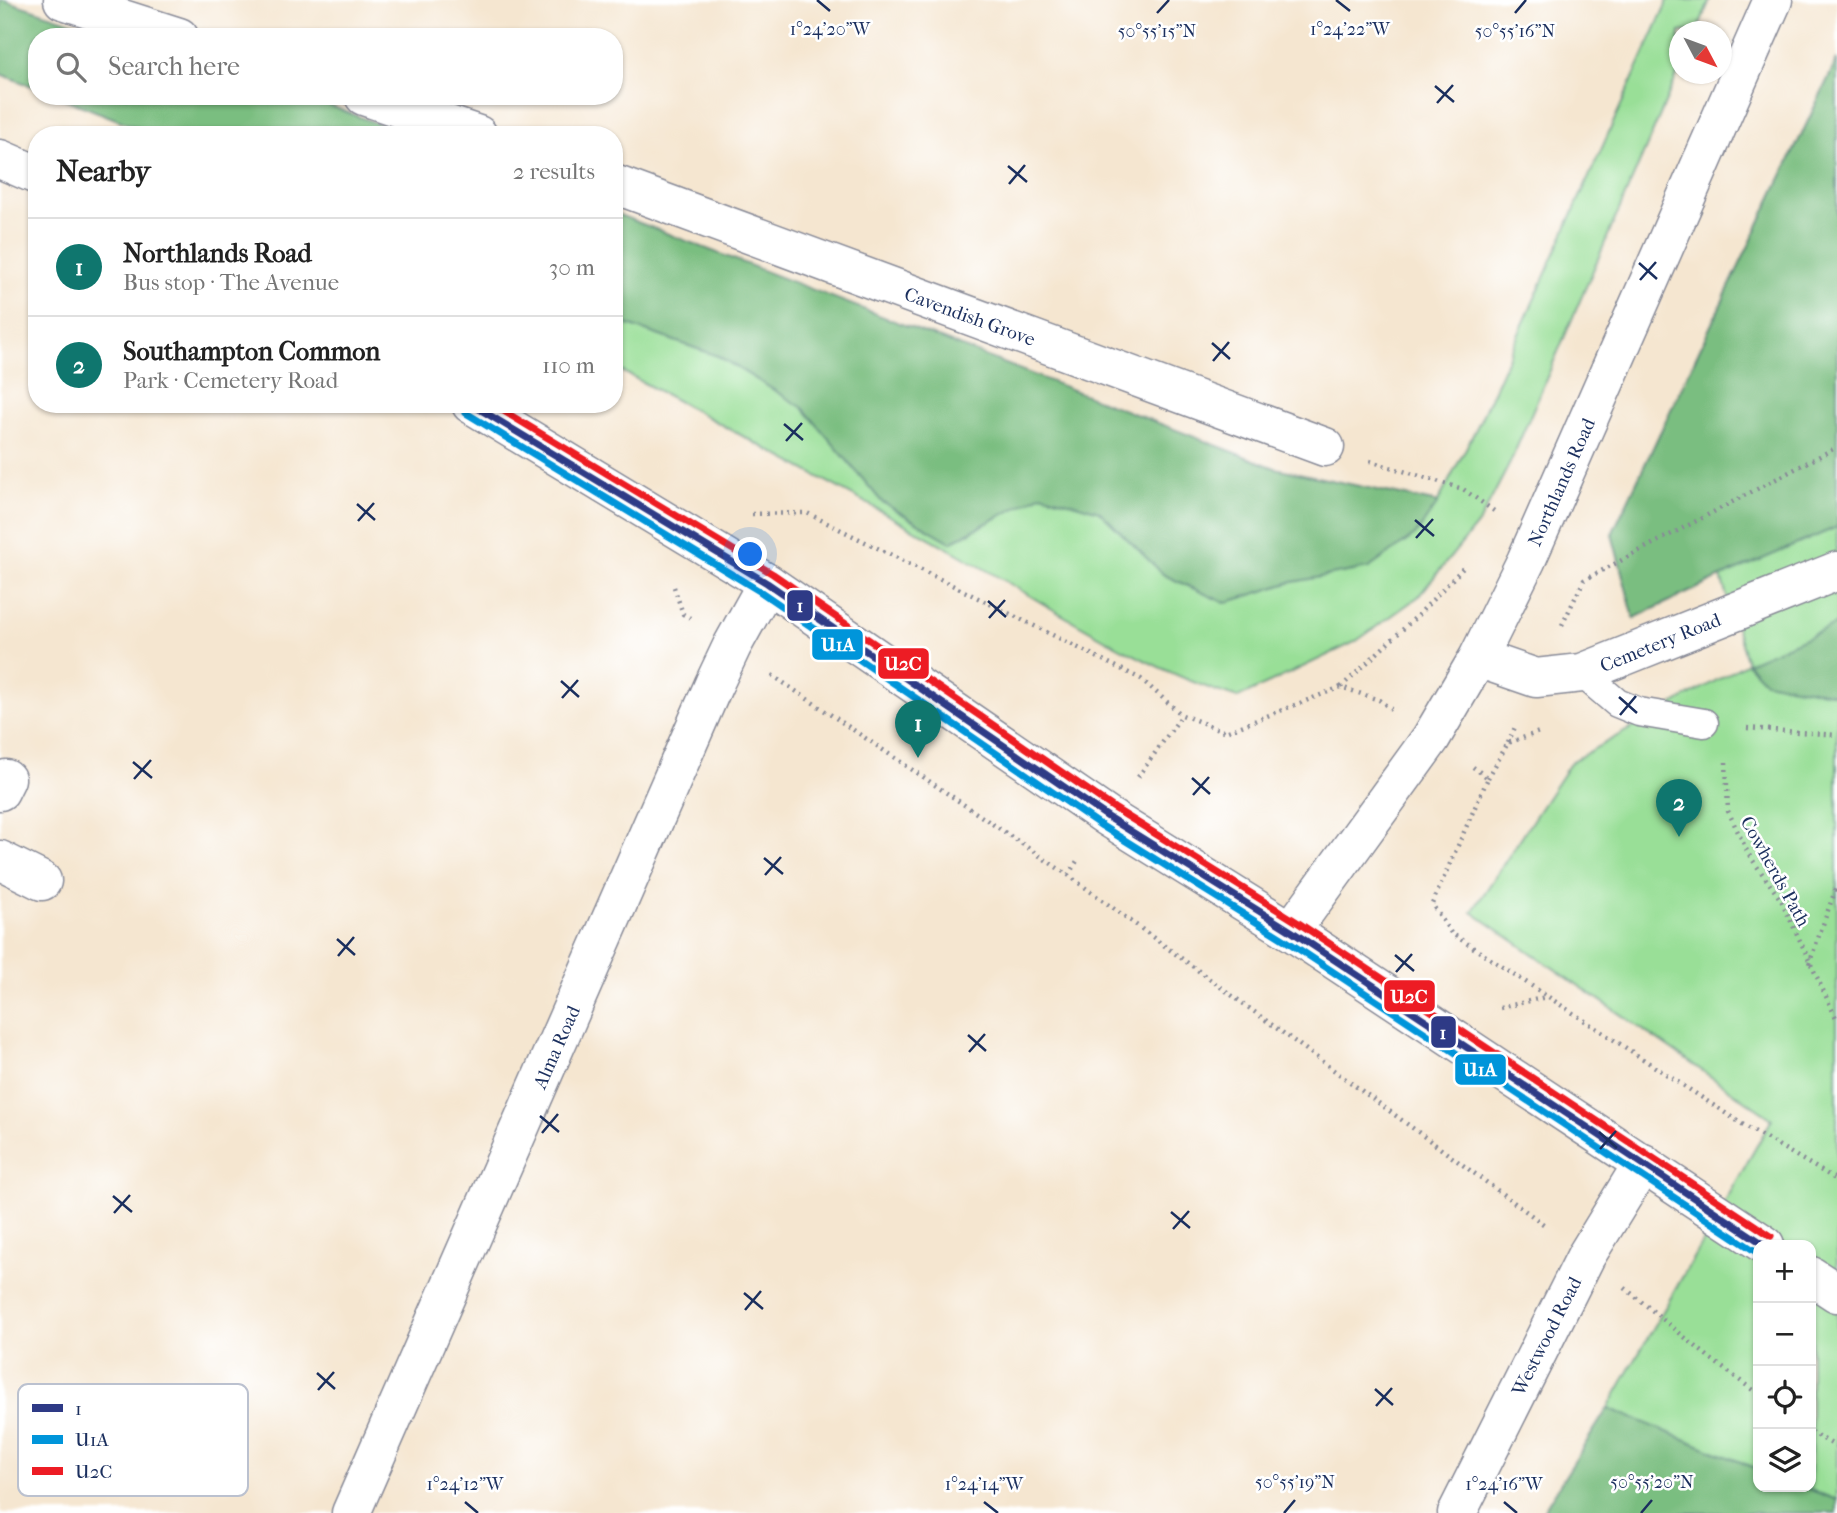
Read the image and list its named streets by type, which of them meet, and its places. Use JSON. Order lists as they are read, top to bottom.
{
  "streets": {
    "street": [
      "Cavendish Grove",
      "Northlands Road",
      "Cemetery Road",
      "Alma Road",
      "Westwood Road"
    ],
    "path": ["Cowherds Path"]
  },
  "crossings": [
    ["Northlands Road", "Cemetery Road"]
  ],
  "lines": ["transit line 1", "transit line U1A", "transit line U2C"],
  "legend": ["1", "U1A", "U2C"],
  "north": "bottom right",
  "page": {
    "search": "Search here",
    "heading": ["Nearby", "2 results"],
    "list": [
      {
        "mark": "1",
        "name": "Northlands Road",
        "note": "Bus stop · The Avenue",
        "value": "30 m"
      },
      {
        "mark": "2",
        "name": "Southampton Common",
        "note": "Park · Cemetery Road",
        "value": "110 m"
      }
    ],
    "pins": ["1", "2"],
    "map_buttons": ["+", "−"]
  },
  "coordinates": [
    "1°24'20\"W",
    "1°24'22\"W",
    "50°55'15\"N",
    "50°55'16\"N",
    "50°55'19\"N",
    "50°55'20\"N",
    "1°24'12\"W",
    "1°24'14\"W",
    "1°24'16\"W"
  ]
}
